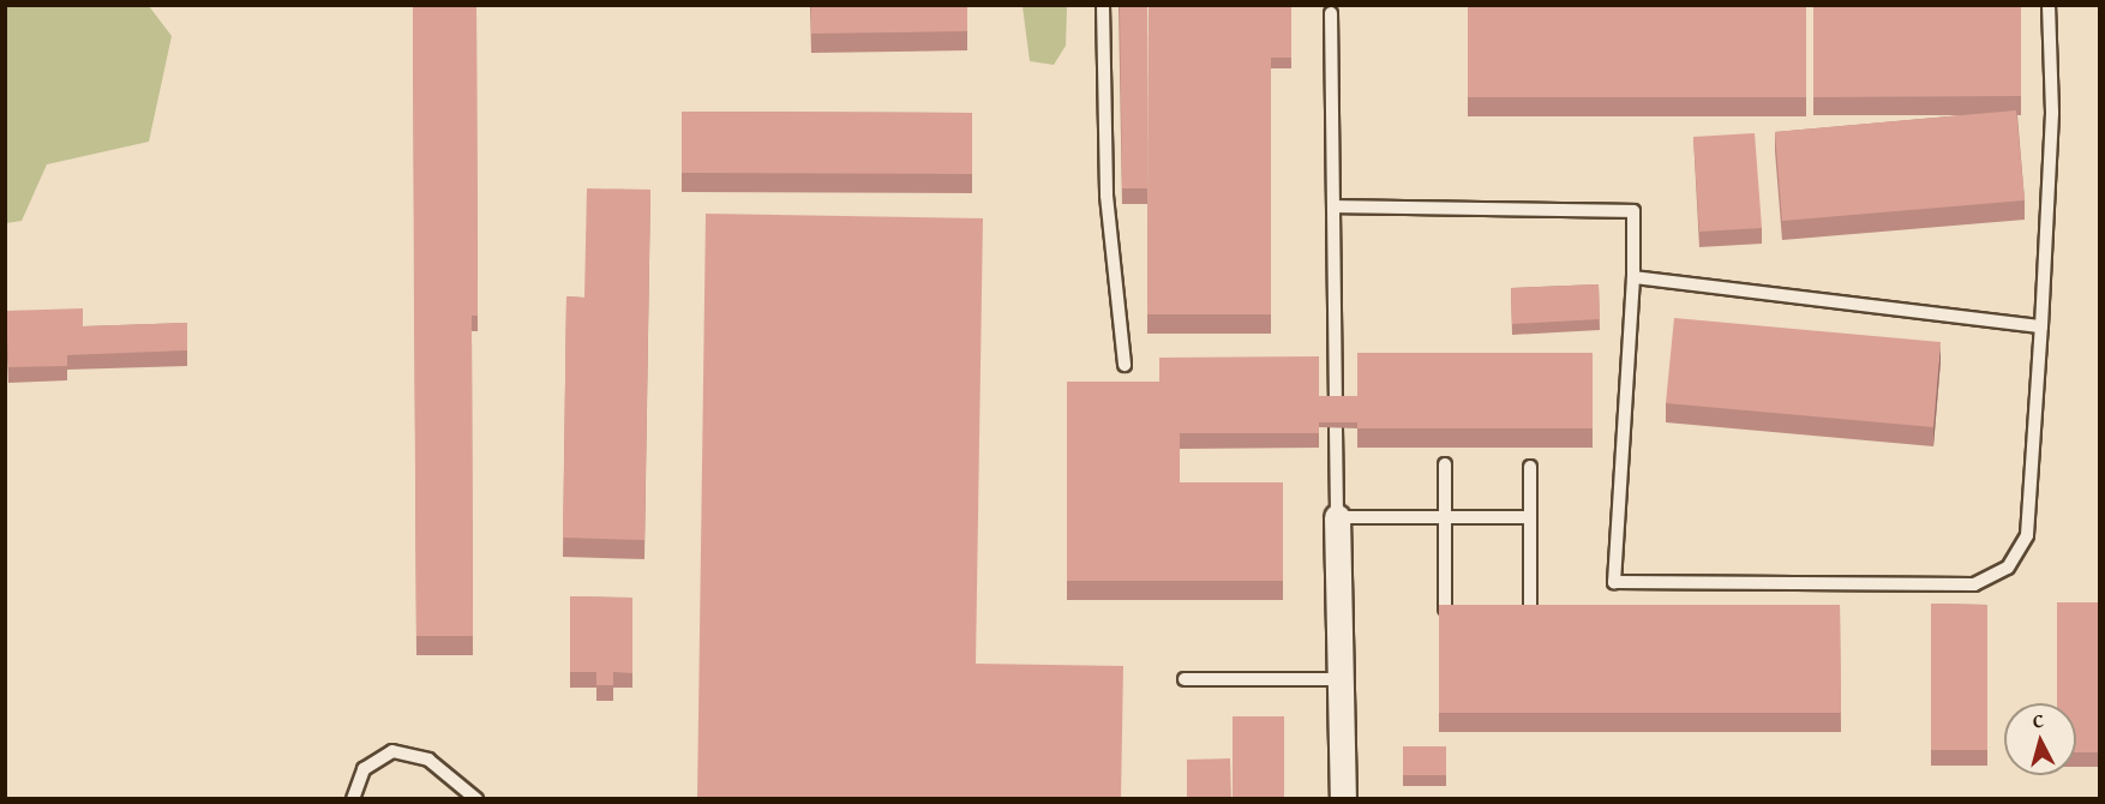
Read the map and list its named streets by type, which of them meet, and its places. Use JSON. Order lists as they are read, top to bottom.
{
  "north": "top"
}
